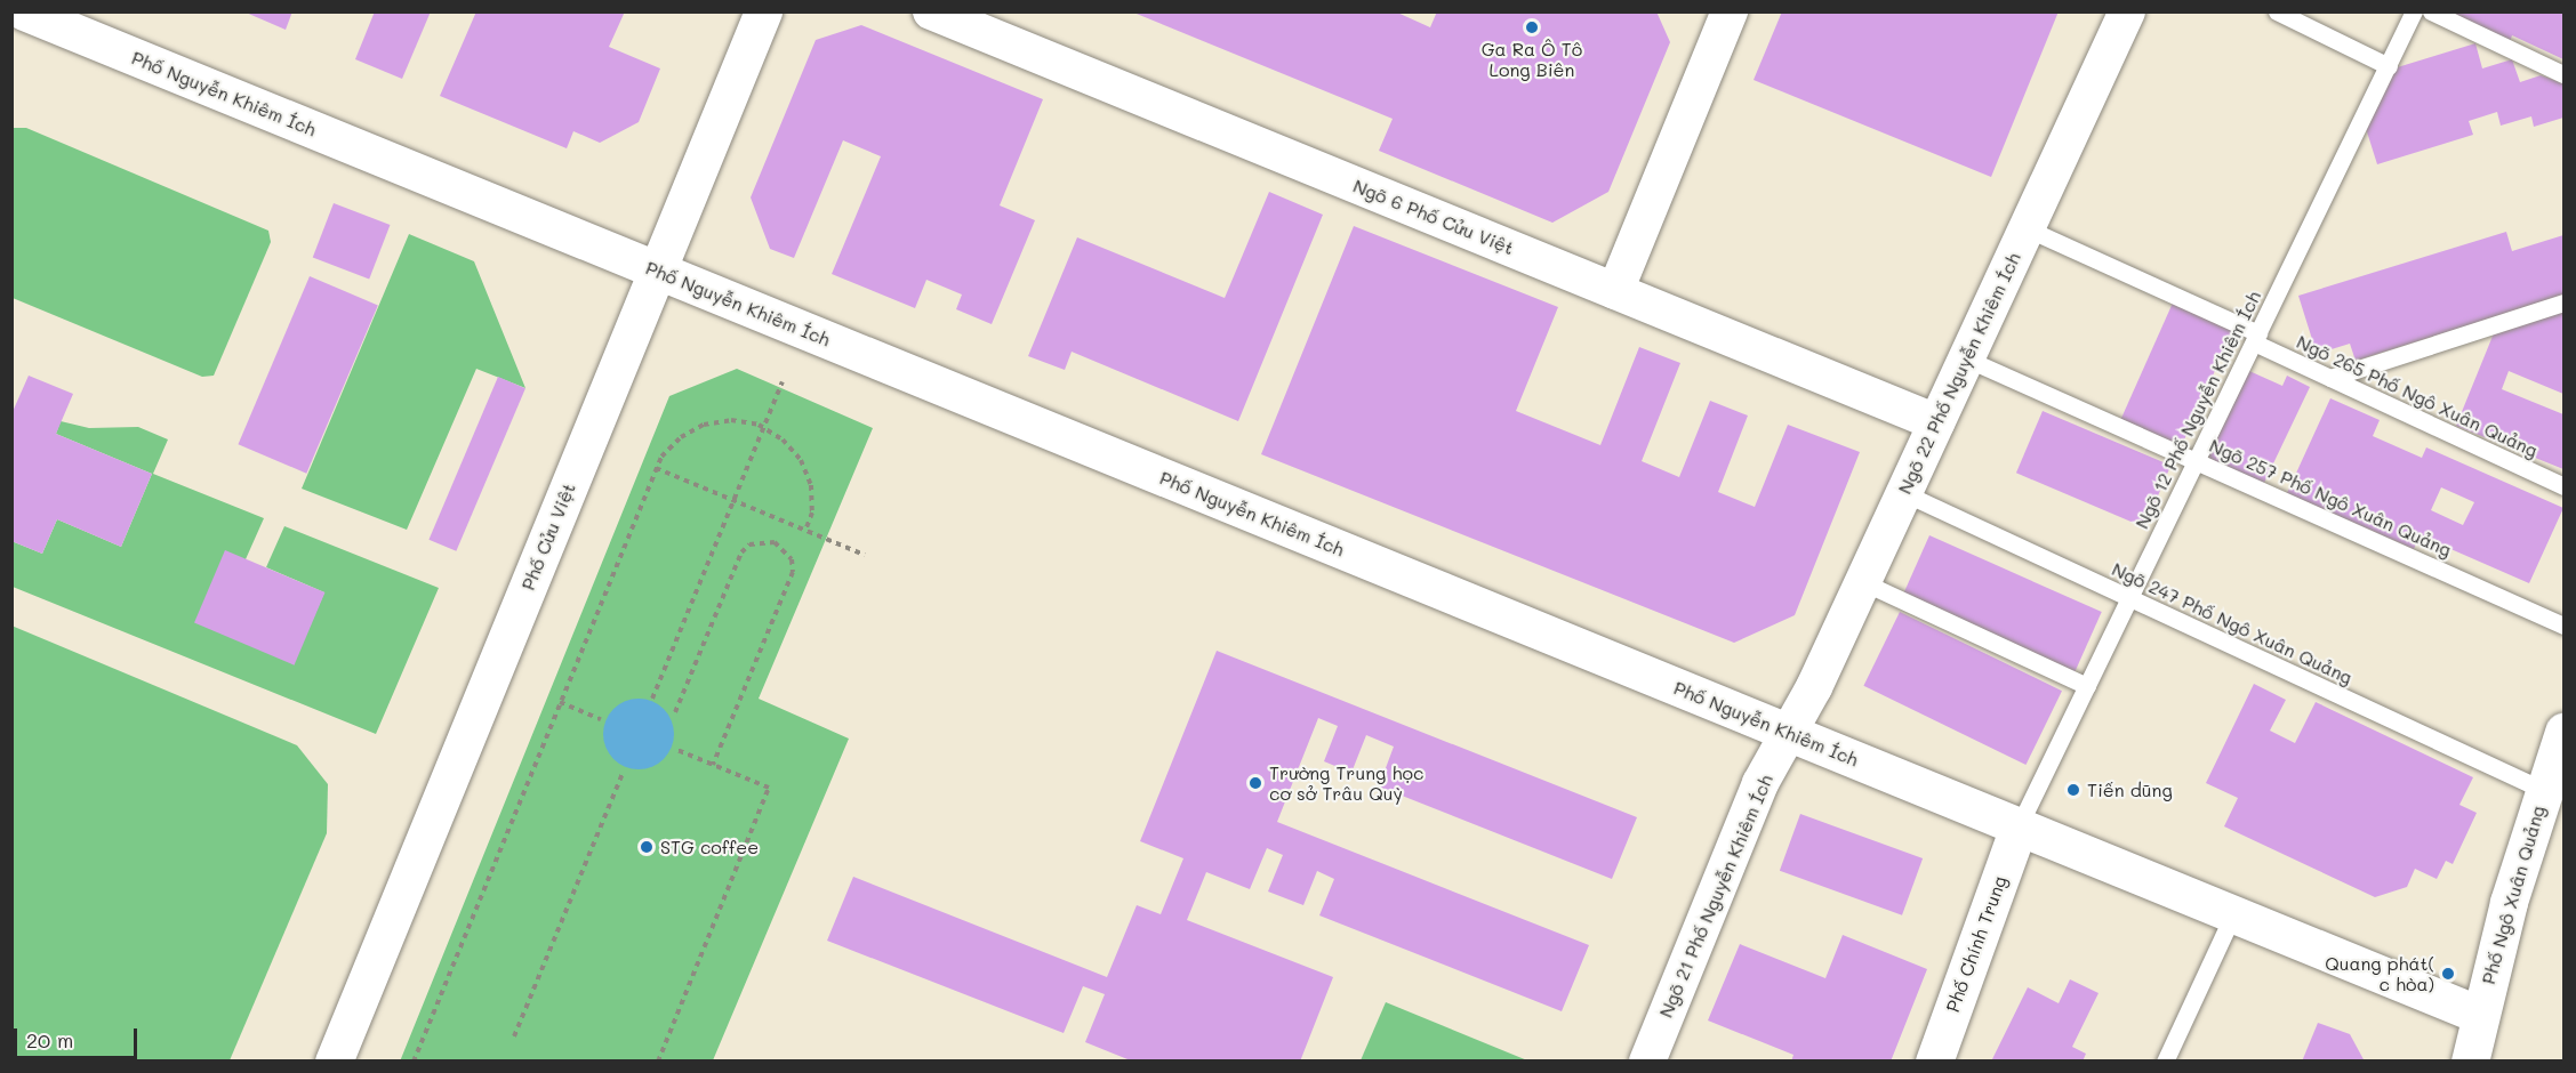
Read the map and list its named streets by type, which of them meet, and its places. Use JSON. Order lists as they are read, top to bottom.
{
  "streets": {
    "street": [
      "Phố Nguyễn Khiêm Ích",
      "Ngõ 6 Phố Cửu Việt",
      "Ngõ 22 Phố Nguyễn Khiêm Ích",
      "Phố Cửu Việt",
      "Phố Ngô Xuân Quảng",
      "Ngõ 21 Phố Nguyễn Khiêm Ích",
      "Phố Chính Trung"
    ],
    "lane": [
      "Ngõ 265 Phố Ngô Xuân Quảng",
      "Ngõ 12 Phố Nguyễn Khiêm Ích",
      "Ngõ 257 Phố Ngô Xuân Quảng",
      "Ngõ 247 Phố Ngô Xuân Quảng"
    ]
  },
  "crossings": [
    ["Phố Nguyễn Khiêm Ích", "Ngõ 22 Phố Nguyễn Khiêm Ích"],
    ["Phố Nguyễn Khiêm Ích", "Ngõ 12 Phố Nguyễn Khiêm Ích"],
    ["Phố Nguyễn Khiêm Ích", "Phố Cửu Việt"],
    ["Phố Nguyễn Khiêm Ích", "Phố Ngô Xuân Quảng"],
    ["Phố Nguyễn Khiêm Ích", "Ngõ 21 Phố Nguyễn Khiêm Ích"],
    ["Phố Nguyễn Khiêm Ích", "Phố Chính Trung"],
    ["Ngõ 6 Phố Cửu Việt", "Ngõ 22 Phố Nguyễn Khiêm Ích"],
    ["Ngõ 22 Phố Nguyễn Khiêm Ích", "Ngõ 265 Phố Ngô Xuân Quảng"],
    ["Ngõ 22 Phố Nguyễn Khiêm Ích", "Ngõ 257 Phố Ngô Xuân Quảng"],
    ["Ngõ 22 Phố Nguyễn Khiêm Ích", "Ngõ 247 Phố Ngô Xuân Quảng"],
    ["Ngõ 22 Phố Nguyễn Khiêm Ích", "Ngõ 21 Phố Nguyễn Khiêm Ích"],
    ["Ngõ 265 Phố Ngô Xuân Quảng", "Ngõ 12 Phố Nguyễn Khiêm Ích"],
    ["Ngõ 12 Phố Nguyễn Khiêm Ích", "Ngõ 257 Phố Ngô Xuân Quảng"],
    ["Ngõ 12 Phố Nguyễn Khiêm Ích", "Ngõ 247 Phố Ngô Xuân Quảng"],
    ["Ngõ 12 Phố Nguyễn Khiêm Ích", "Phố Chính Trung"],
    ["Ngõ 247 Phố Ngô Xuân Quảng", "Phố Ngô Xuân Quảng"]
  ],
  "places": [
    "Ga Ra Ô Tô Long Biên",
    "Trường Trung học cơ sở Trâu Quỳ",
    "Tiến dũng",
    "STG coffee",
    "Quang phát( c hòa)"
  ],
  "scale_bar": "20 m"
}
